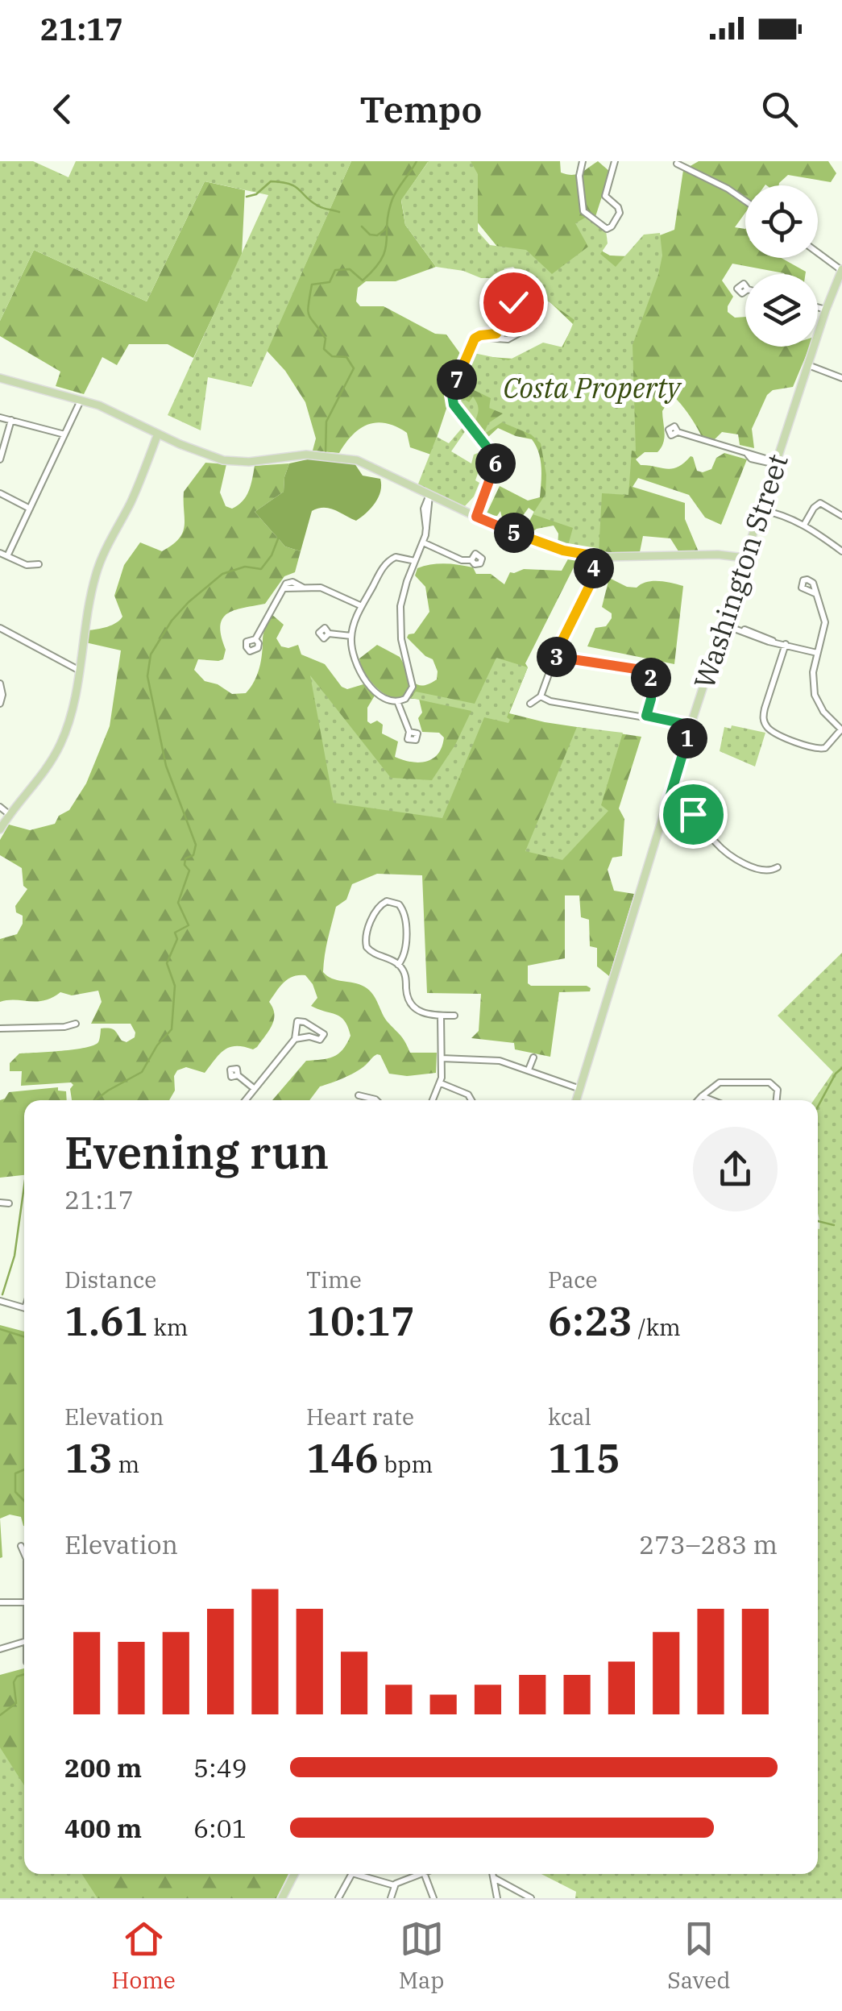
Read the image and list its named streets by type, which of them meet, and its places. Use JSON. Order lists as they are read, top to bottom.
{
  "streets": {
    "main road": ["Washington Street"]
  },
  "parks": ["Costa Property"],
  "page": {
    "status": "21:17",
    "header": "Tempo",
    "pins": [
      "7",
      "6",
      "5",
      "4",
      "3",
      "2",
      "1"
    ],
    "heading": ["Evening run", "21:17"],
    "stats": [
      ["Distance", "1.61 km"],
      ["Time", "10:17"],
      ["Pace", "6:23 /km"],
      ["Elevation", "13 m"],
      ["Heart rate", "146 bpm"],
      ["kcal", "115"]
    ],
    "chart": ["Elevation", "273–283 m"],
    "list": [
      {
        "name": "200 m",
        "note": "5:49"
      },
      {
        "name": "400 m",
        "note": "6:01"
      }
    ],
    "tabs": ["Home", "Map", "Saved"]
  }
}
